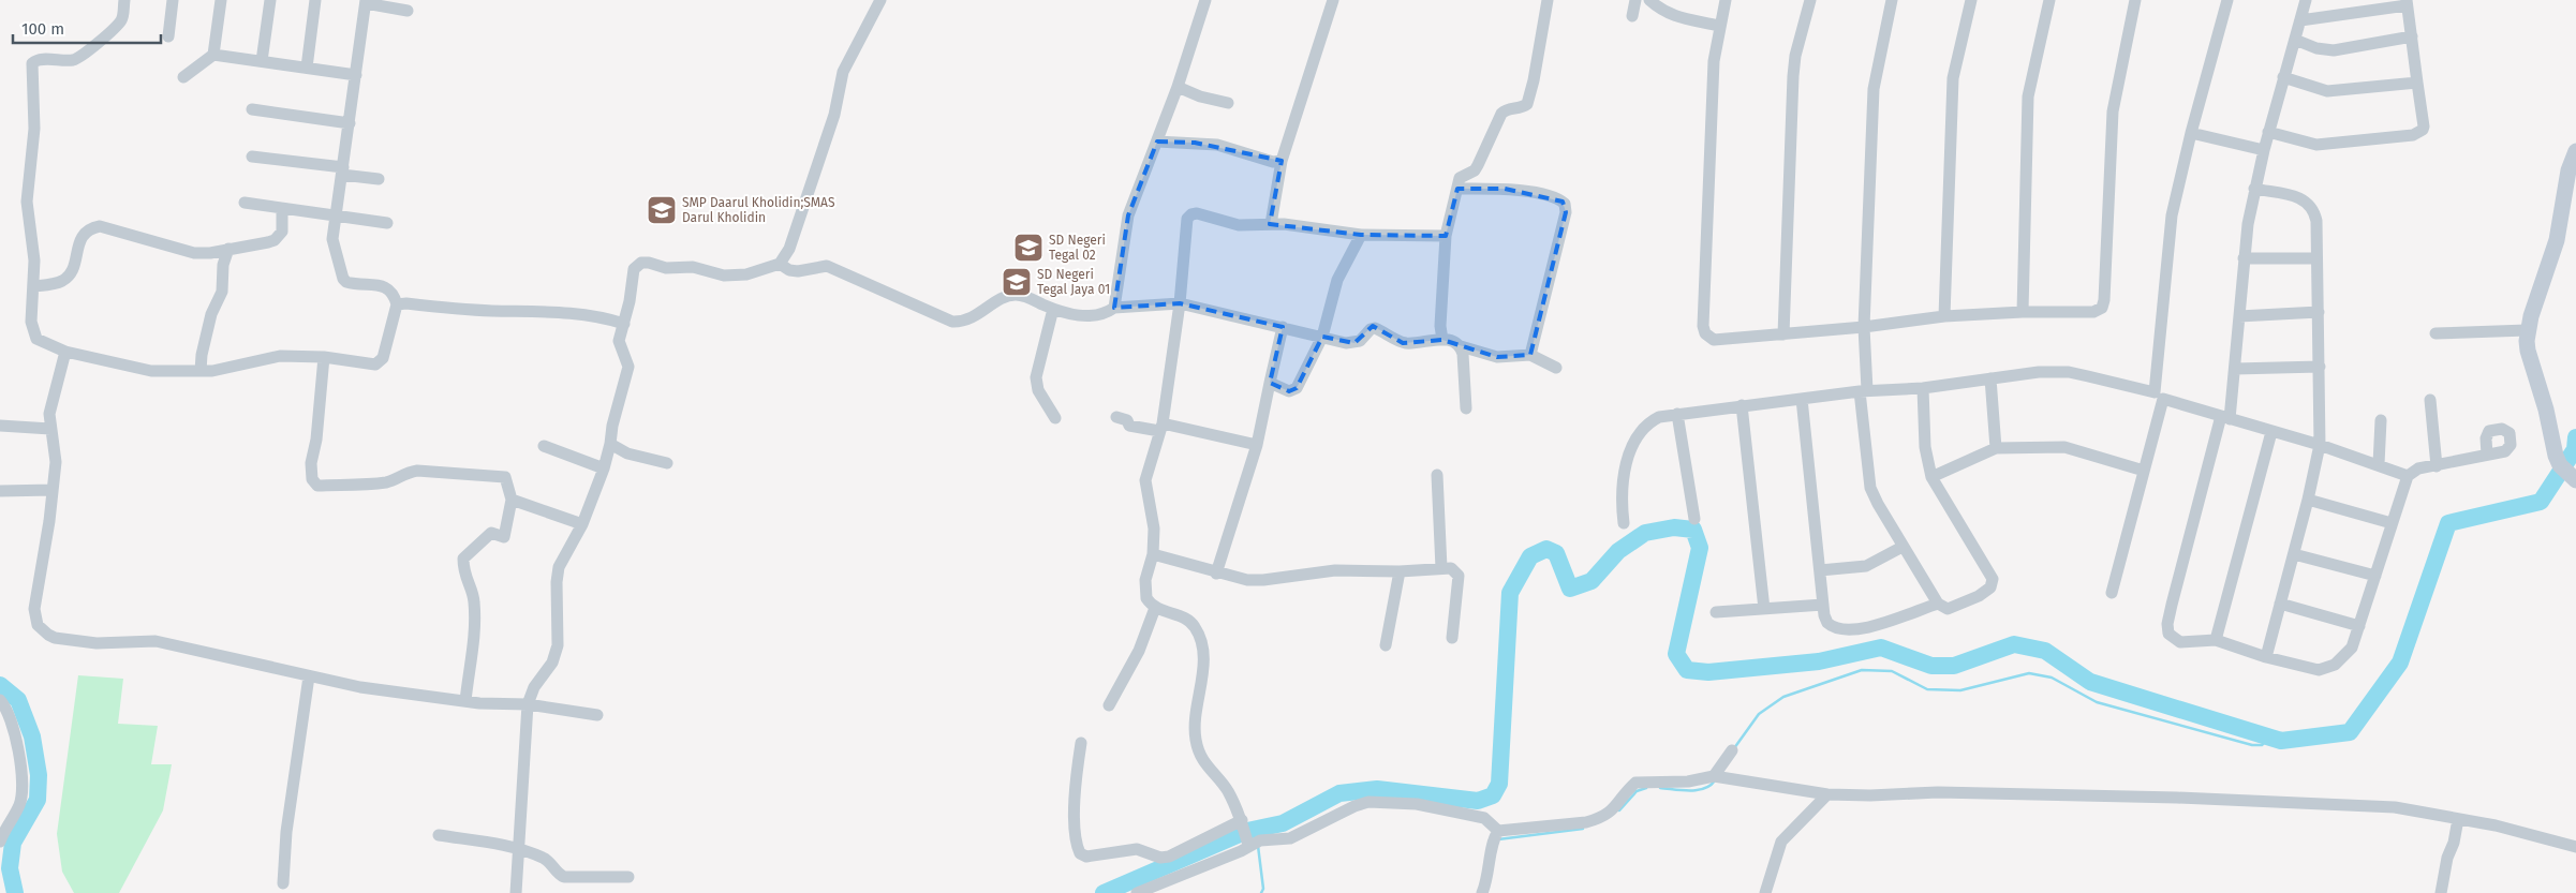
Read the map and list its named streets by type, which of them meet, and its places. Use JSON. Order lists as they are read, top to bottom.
{
  "places": {
    "school or university": ["SMP Daarul Kholidin;SMAS Darul Kholidin", "SD Negeri Tegal 02", "SD Negeri Tegal Jaya 01"]
  },
  "scale_bar": "100 m"
}
